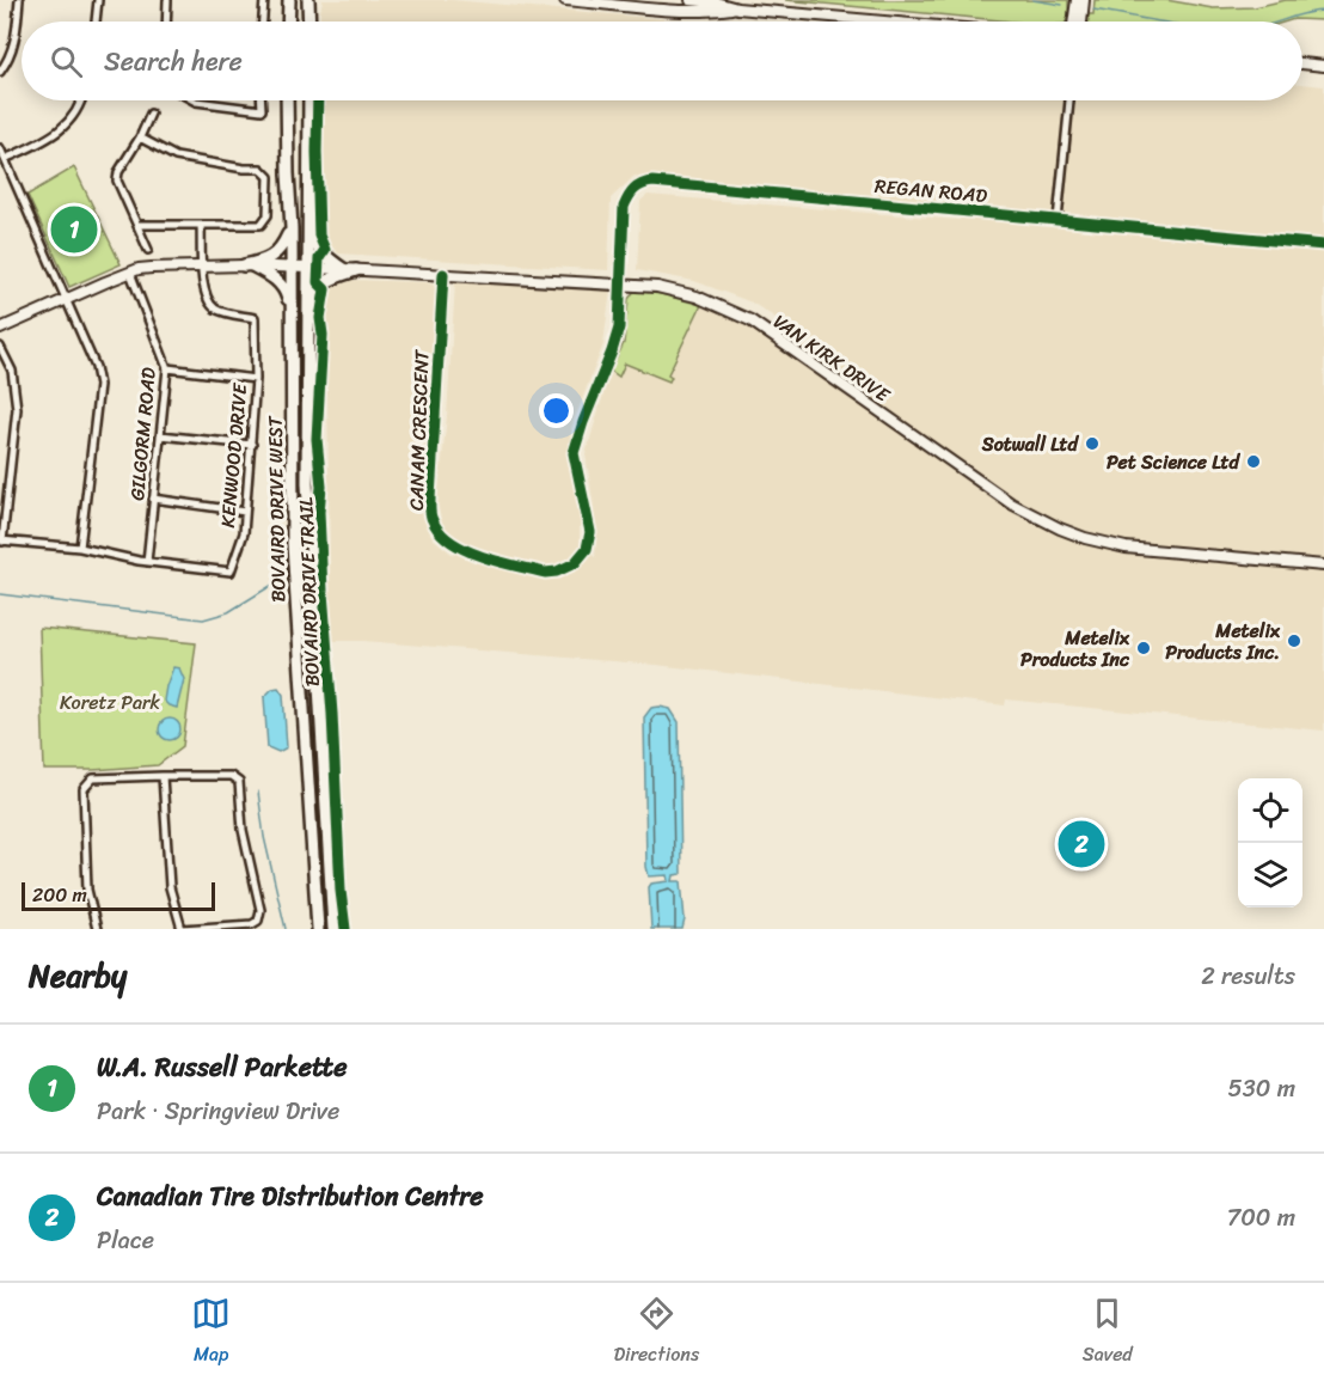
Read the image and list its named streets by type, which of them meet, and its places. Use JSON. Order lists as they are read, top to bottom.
{
  "streets": {
    "main road": ["BOVAIRD DRIVE WEST"],
    "street": [
      "REGAN ROAD",
      "VAN KIRK DRIVE",
      "CANAM CRESCENT",
      "GILGORM ROAD",
      "KENWOOD DRIVE"
    ],
    "cycle path": ["BOVAIRD DRIVE TRAIL"]
  },
  "crossings": [
    ["REGAN ROAD", "VAN KIRK DRIVE"],
    ["REGAN ROAD", "CANAM CRESCENT"],
    ["VAN KIRK DRIVE", "CANAM CRESCENT"],
    ["VAN KIRK DRIVE", "GILGORM ROAD"],
    ["VAN KIRK DRIVE", "KENWOOD DRIVE"],
    ["VAN KIRK DRIVE", "BOVAIRD DRIVE WEST"],
    ["GILGORM ROAD", "KENWOOD DRIVE"]
  ],
  "parks": ["Koretz Park"],
  "places": [
    "Sotwall Ltd",
    "Pet Science Ltd",
    "Metelix Products Inc.",
    "Metelix Products Inc"
  ],
  "scale_bar": "200 m",
  "page": {
    "search": "Search here",
    "pins": ["1", "2"],
    "scale": "200 m",
    "heading": ["Nearby", "2 results"],
    "list": [
      {
        "mark": "1",
        "name": "W.A. Russell Parkette",
        "note": "Park · Springview Drive",
        "value": "530 m"
      },
      {
        "mark": "2",
        "name": "Canadian Tire Distribution Centre",
        "note": "Place",
        "value": "700 m"
      }
    ],
    "nav": ["Map", "Directions", "Saved"]
  }
}
